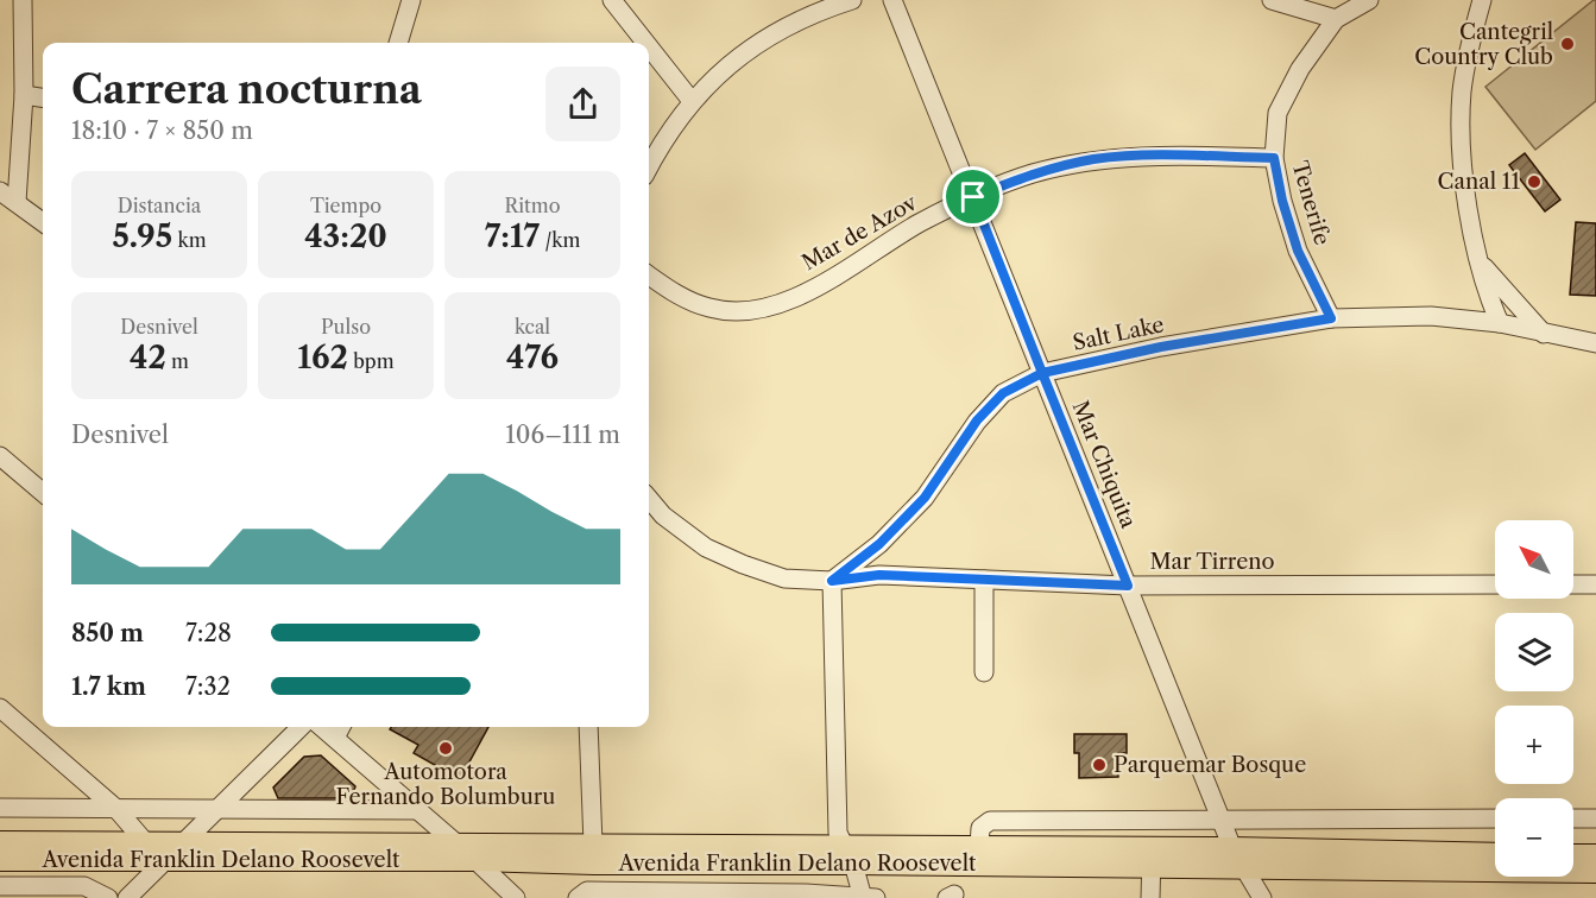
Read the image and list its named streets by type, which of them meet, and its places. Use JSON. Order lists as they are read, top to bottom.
{
  "streets": {
    "main road": ["Avenida Franklin Delano Roosevelt"],
    "street": [
      "Tenerife",
      "Mar de Azov",
      "Salt Lake",
      "Mar Chiquita",
      "Mar Tirreno"
    ]
  },
  "crossings": [
    ["Tenerife", "Mar de Azov"],
    ["Tenerife", "Salt Lake"],
    ["Mar de Azov", "Mar Chiquita"],
    ["Salt Lake", "Mar Chiquita"],
    ["Salt Lake", "Mar Tirreno"],
    ["Mar Chiquita", "Mar Tirreno"],
    ["Mar Chiquita", "Avenida Franklin Delano Roosevelt"]
  ],
  "places": [
    "Cantegril Country Club",
    "Canal 11",
    "Automotora Fernando Bolumburu",
    "Parquemar Bosque"
  ],
  "north": "top left",
  "page": {
    "heading": ["Carrera nocturna", "18:10 · 7 × 850 m"],
    "stats": [
      ["Distancia", "5.95 km"],
      ["Tiempo", "43:20"],
      ["Ritmo", "7:17 /km"],
      ["Desnivel", "42 m"],
      ["Pulso", "162 bpm"],
      ["kcal", "476"]
    ],
    "chart": ["Desnivel", "106–111 m"],
    "map_buttons": ["+", "−"],
    "list": [
      {
        "name": "850 m",
        "note": "7:28"
      },
      {
        "name": "1.7 km",
        "note": "7:32"
      }
    ]
  }
}
